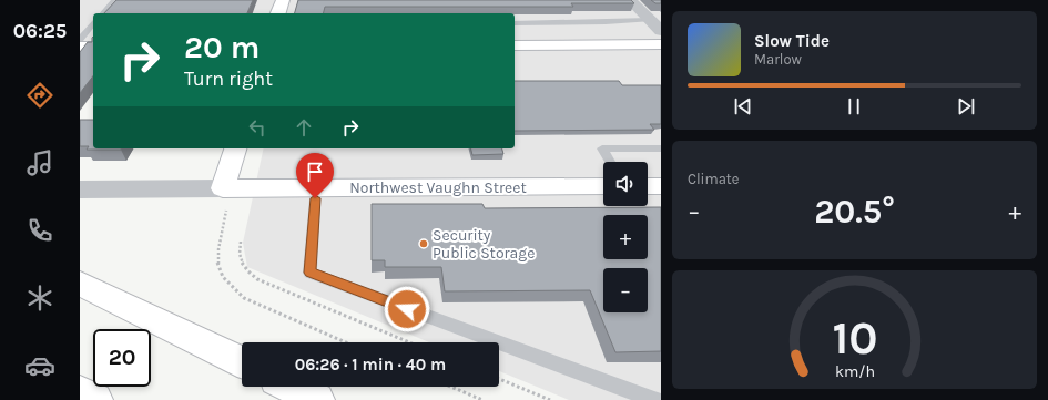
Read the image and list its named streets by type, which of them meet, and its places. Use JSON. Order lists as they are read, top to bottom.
{
  "streets": {
    "main road": ["Northwest Vaughn Street"]
  },
  "places": ["Security Public Storage"],
  "page": {
    "tabs": "06:25",
    "turn": ["20 m", "Turn right"],
    "song": ["Slow Tide", "Marlow"],
    "tile": "Climate",
    "map_buttons": ["+", "−"],
    "heat": ["−", "20.5°", "+"],
    "limit": "20",
    "trip": "06:26 · 1 min · 40 m",
    "gauge": ["10", "km/h"]
  }
}
